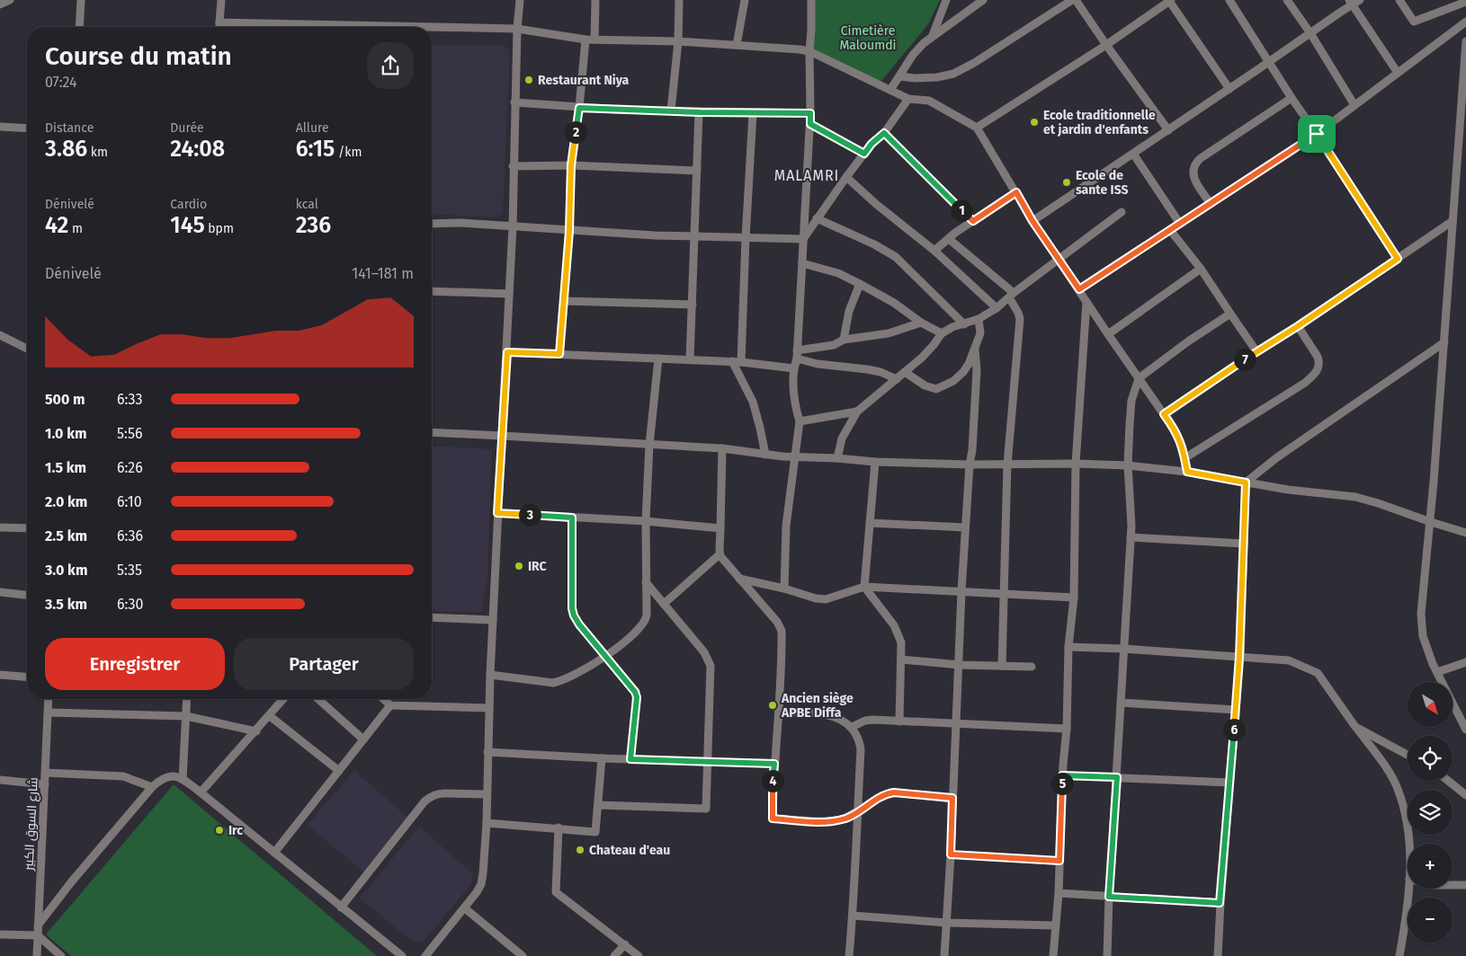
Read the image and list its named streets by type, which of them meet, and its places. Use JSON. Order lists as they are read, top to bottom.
{
  "streets": {
    "street": ["شارع السوق الكبير"]
  },
  "districts": ["MALAMRI"],
  "parks": ["Cimetière Maloumdi"],
  "places": [
    "Restaurant Niya",
    "Ecole traditionnelle et jardin d'enfants",
    "Ecole de sante ISS",
    "IRC",
    "Ancien siège APBE Diffa",
    "Irc",
    "Chateau d'eau"
  ],
  "north": "bottom right",
  "page": {
    "heading": ["Course du matin", "07:24"],
    "stats": [
      ["Distance", "3.86 km"],
      ["Durée", "24:08"],
      ["Allure", "6:15 /km"],
      ["Dénivelé", "42 m"],
      ["Cardio", "145 bpm"],
      ["kcal", "236"]
    ],
    "pins": [
      "2",
      "1",
      "7",
      "3",
      "6",
      "4",
      "5"
    ],
    "chart": ["Dénivelé", "141–181 m"],
    "list": [
      {
        "name": "500 m",
        "note": "6:33"
      },
      {
        "name": "1.0 km",
        "note": "5:56"
      },
      {
        "name": "1.5 km",
        "note": "6:26"
      },
      {
        "name": "2.0 km",
        "note": "6:10"
      },
      {
        "name": "2.5 km",
        "note": "6:36"
      },
      {
        "name": "3.0 km",
        "note": "5:35"
      },
      {
        "name": "3.5 km",
        "note": "6:30"
      }
    ],
    "buttons": ["Enregistrer", "Partager"],
    "map_buttons": ["+", "−"]
  }
}
